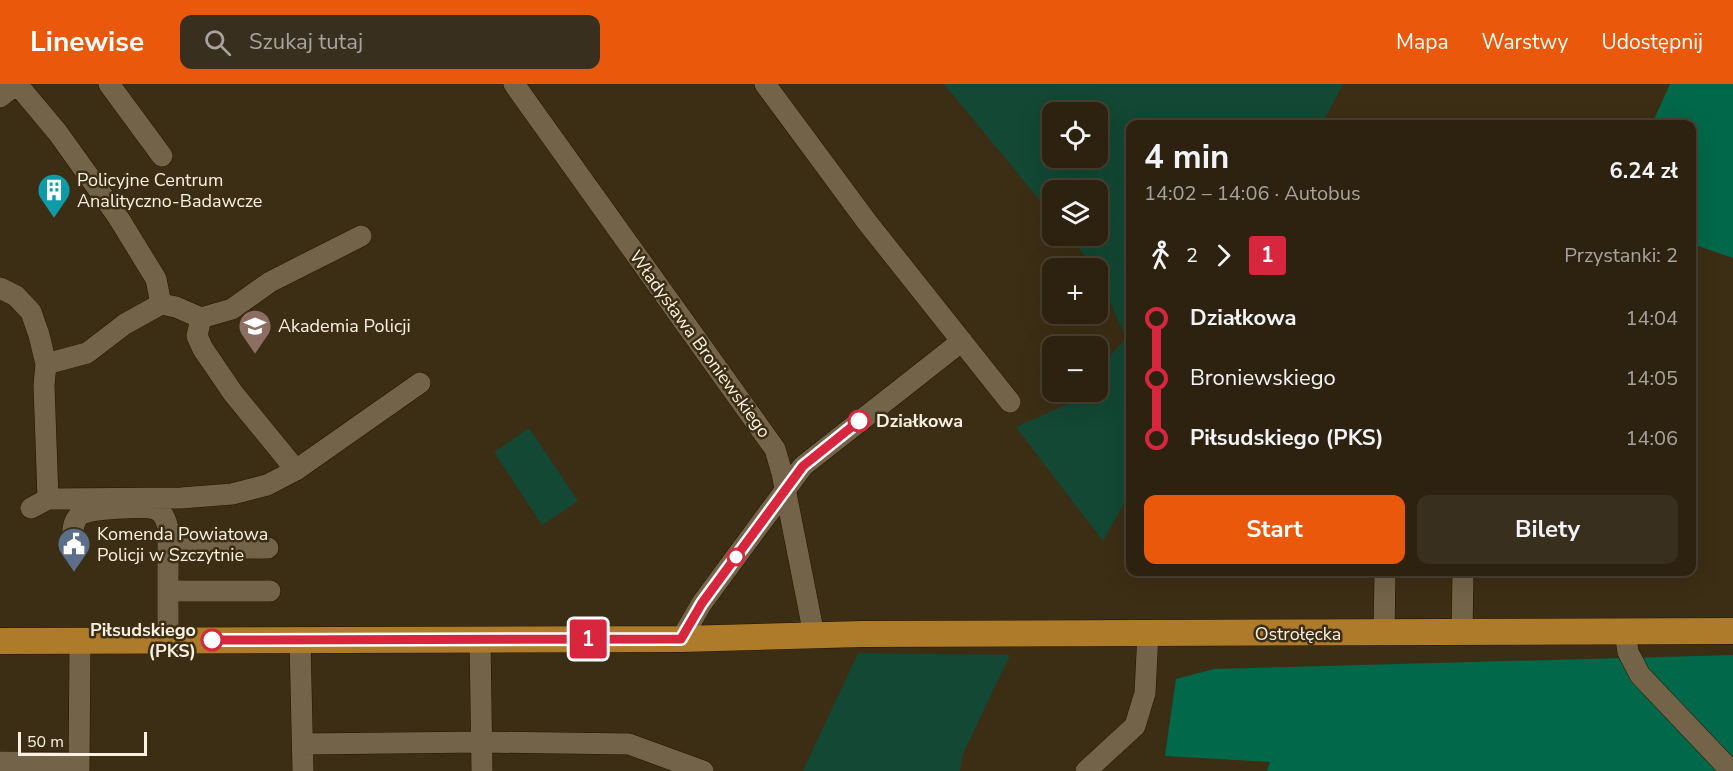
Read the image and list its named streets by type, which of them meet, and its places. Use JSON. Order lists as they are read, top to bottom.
{
  "streets": {
    "main road": ["Ostrołęcka"],
    "street": ["Władysława Broniewskiego"]
  },
  "crossings": [
    ["Władysława Broniewskiego", "Ostrołęcka"]
  ],
  "places": {
    "building": ["Policyjne Centrum Analityczno-Badawcze"],
    "school or university": ["Akademia Policji"],
    "other": ["Działkowa", "Piłsudskiego (PKS)"],
    "public building": ["Komenda Powiatowa Policji w Szczytnie"]
  },
  "lines": ["bus line 1"],
  "scale_bar": "50 m",
  "page": {
    "header": "Linewise",
    "search": "Szukaj tutaj",
    "nav": ["Mapa", "Warstwy", "Udostępnij"],
    "on_map": "1",
    "map_buttons": ["+", "−"],
    "heading": ["4 min", "14:02 – 14:06 · Autobus", "6.24 zł"],
    "legs": ["2", "1", "Przystanki: 2"],
    "list": [
      {
        "name": "Działkowa",
        "value": "14:04"
      },
      {
        "name": "Broniewskiego",
        "value": "14:05"
      },
      {
        "name": "Piłsudskiego (PKS)",
        "value": "14:06"
      }
    ],
    "buttons": ["Start", "Bilety"],
    "scale": "50 m"
  }
}
